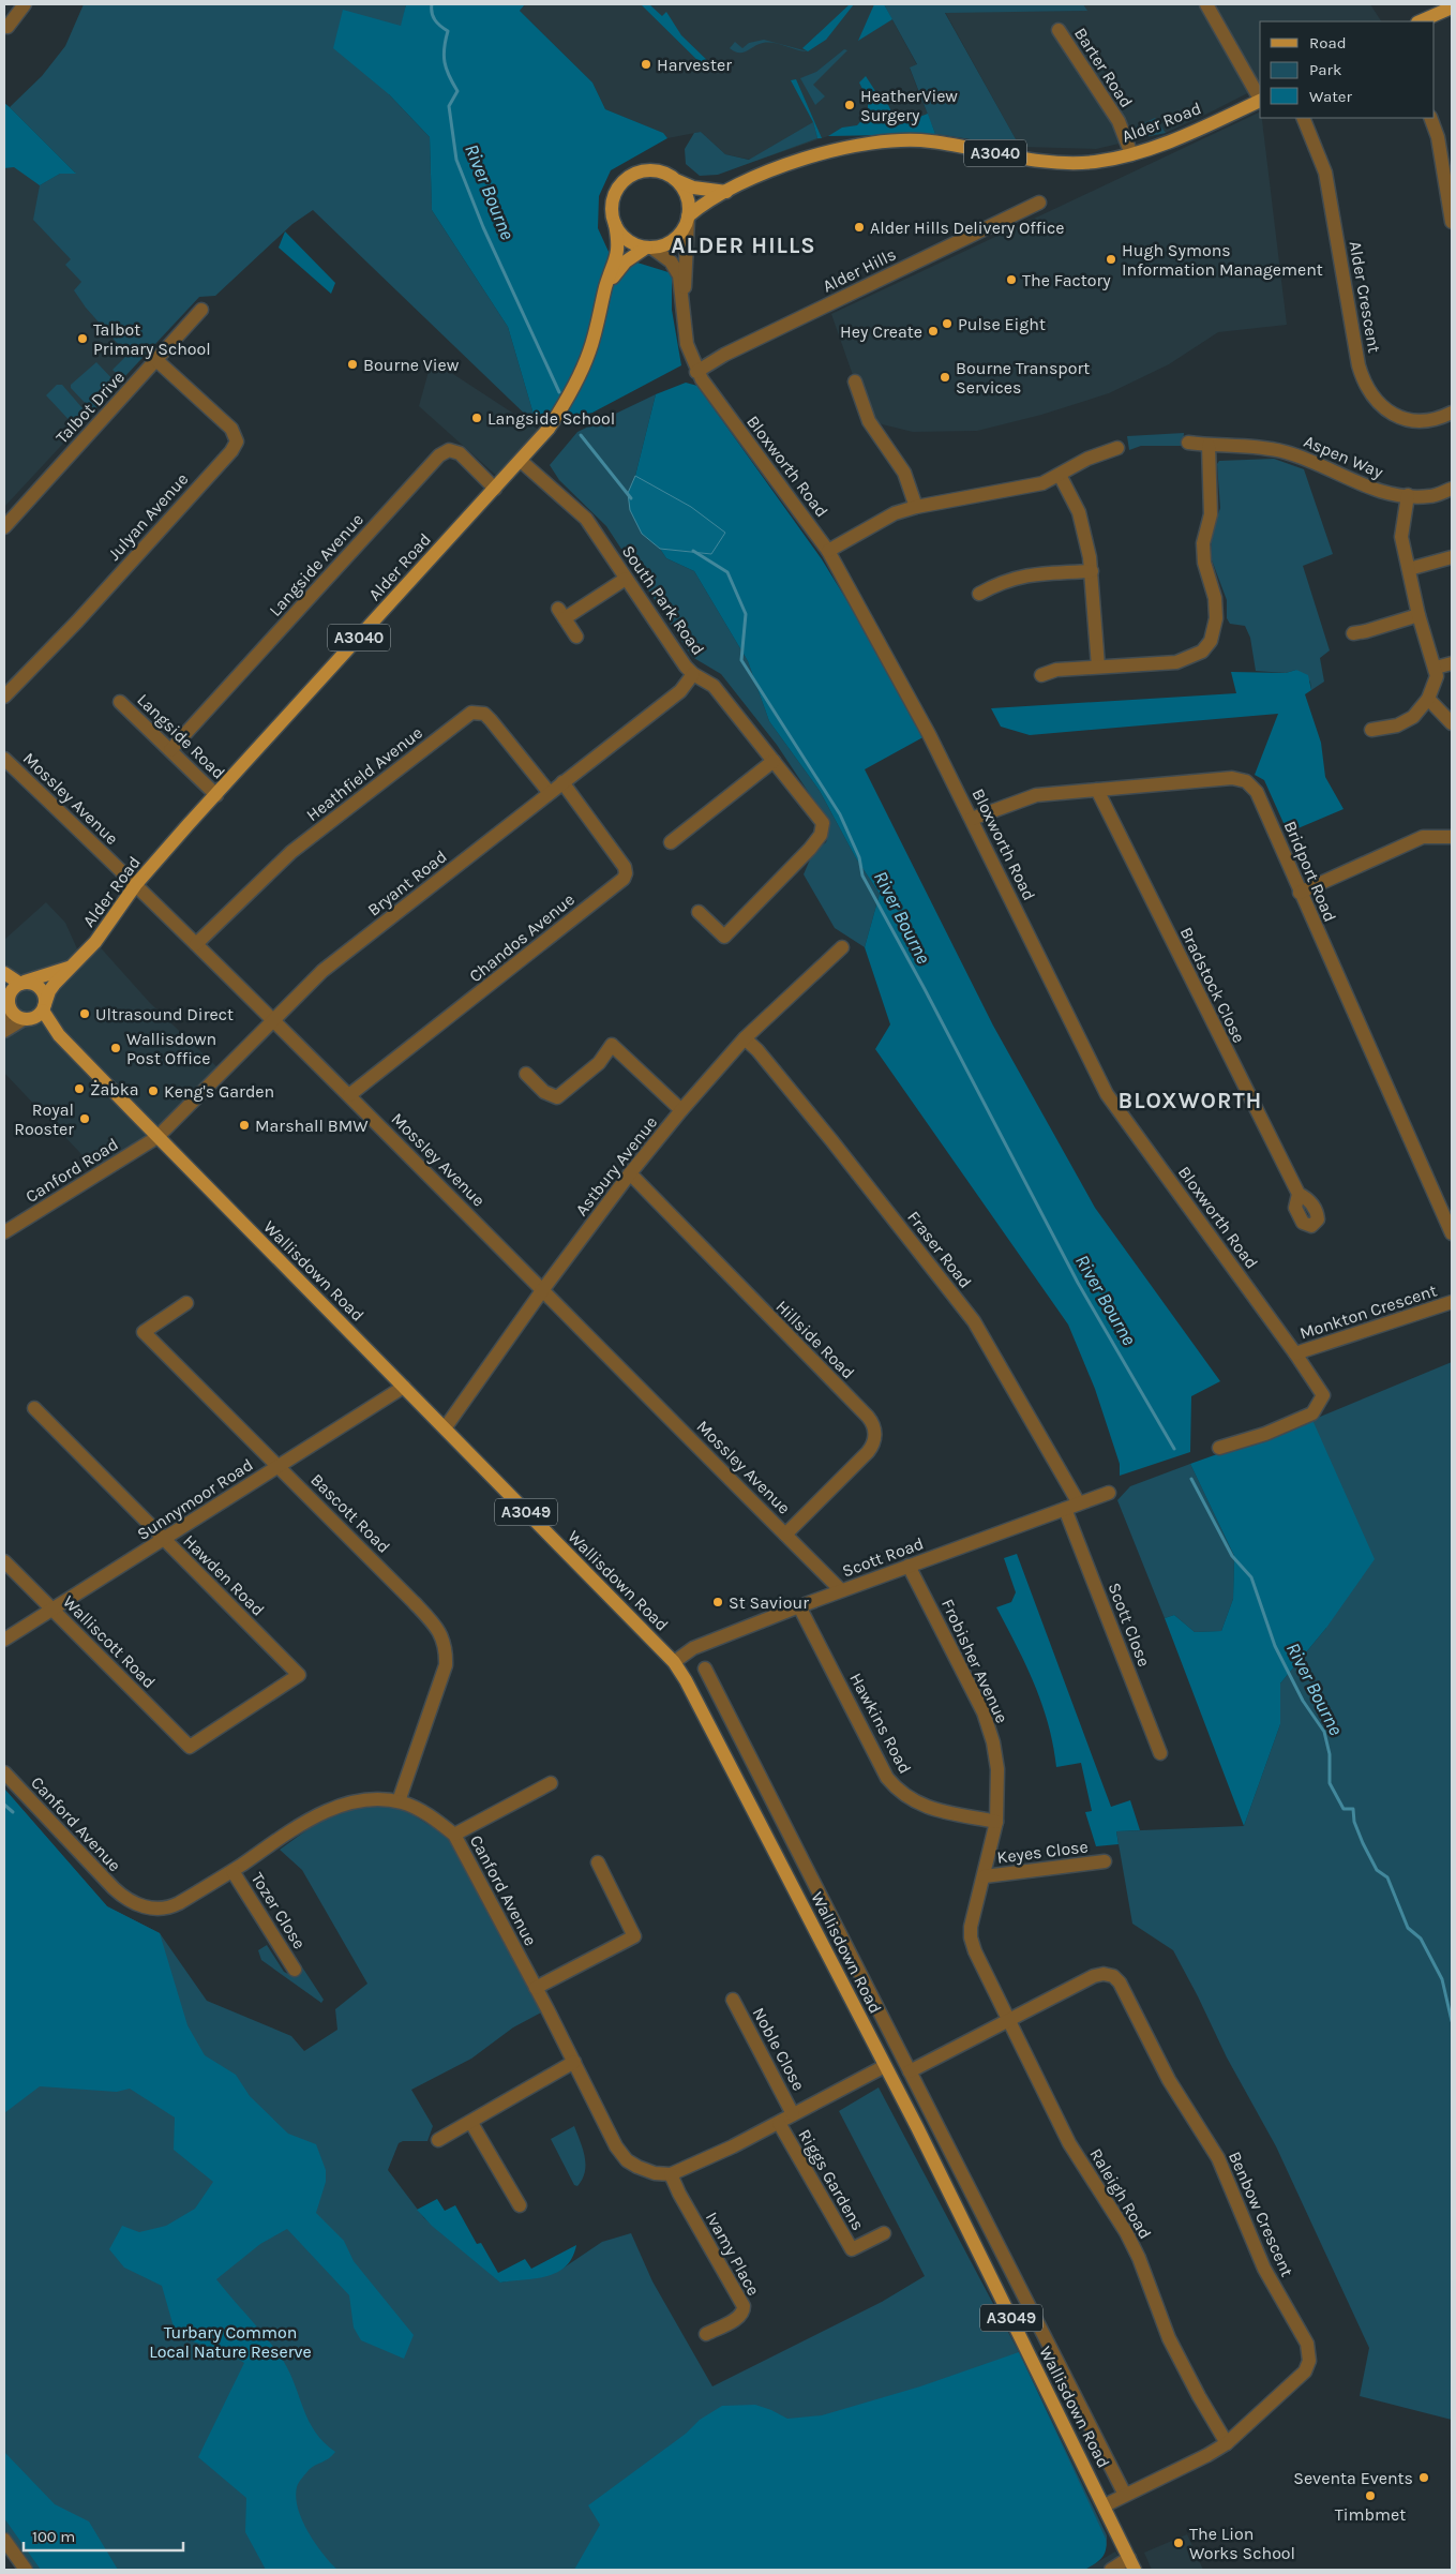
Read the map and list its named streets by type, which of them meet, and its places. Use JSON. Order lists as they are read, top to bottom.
{
  "streets": {
    "main road": [
      "Alder Road",
      "A3040",
      "Wallisdown Road",
      "A3049"
    ],
    "street": [
      "Barter Road",
      "Alder Hills",
      "Alder Crescent",
      "Talbot Drive",
      "Aspen Way",
      "Bloxworth Road",
      "Julyan Avenue",
      "Langside Avenue",
      "South Park Road",
      "Langside Road",
      "Heathfield Avenue",
      "Mossley Avenue",
      "Bridport Road",
      "Bryant Road",
      "Chandos Avenue",
      "Bradstock Close",
      "Astbury Avenue",
      "Canford Road",
      "Fraser Road",
      "Monkton Crescent",
      "Hillside Road",
      "Sunnymoor Road",
      "Bascott Road",
      "Scott Road",
      "Hawden Road",
      "Scott Close",
      "Walliscott Road",
      "Frobisher Avenue",
      "Hawkins Road",
      "Canford Avenue",
      "Keyes Close",
      "Tozer Close",
      "Noble Close",
      "Riggs Gardens",
      "Raleigh Road",
      "Benbow Crescent",
      "Ivamy Place"
    ]
  },
  "crossings": [
    ["Barter Road", "Alder Road"],
    ["Alder Road", "A3040"],
    ["Alder Road", "Bloxworth Road"],
    ["Alder Road", "Langside Avenue"],
    ["Alder Road", "South Park Road"],
    ["Alder Road", "Langside Road"],
    ["Alder Road", "Mossley Avenue"],
    ["Alder Road", "Wallisdown Road"],
    ["A3040", "Bloxworth Road"],
    ["Alder Hills", "Bloxworth Road"],
    ["Talbot Drive", "Julyan Avenue"],
    ["Bloxworth Road", "Bridport Road"],
    ["Bloxworth Road", "Monkton Crescent"],
    ["Langside Avenue", "Langside Road"],
    ["South Park Road", "Bryant Road"],
    ["Heathfield Avenue", "Mossley Avenue"],
    ["Heathfield Avenue", "Bryant Road"],
    ["Mossley Avenue", "Bryant Road"],
    ["Mossley Avenue", "Chandos Avenue"],
    ["Mossley Avenue", "Astbury Avenue"],
    ["Mossley Avenue", "Hillside Road"],
    ["Mossley Avenue", "Scott Road"],
    ["Bridport Road", "Bradstock Close"],
    ["Bryant Road", "Chandos Avenue"],
    ["Bryant Road", "Canford Road"],
    ["Bryant Road", "Wallisdown Road"],
    ["Astbury Avenue", "Fraser Road"],
    ["Astbury Avenue", "Wallisdown Road"],
    ["Astbury Avenue", "Hillside Road"],
    ["Canford Road", "Wallisdown Road"],
    ["Fraser Road", "Scott Road"],
    ["Wallisdown Road", "Sunnymoor Road"],
    ["Wallisdown Road", "Scott Road"],
    ["Wallisdown Road", "Benbow Crescent"],
    ["Sunnymoor Road", "Bascott Road"],
    ["Sunnymoor Road", "Hawden Road"],
    ["Sunnymoor Road", "Walliscott Road"],
    ["Bascott Road", "Canford Avenue"],
    ["Scott Road", "Scott Close"],
    ["Scott Road", "Frobisher Avenue"],
    ["Scott Road", "Hawkins Road"],
    ["Hawden Road", "Walliscott Road"],
    ["Frobisher Avenue", "Hawkins Road"],
    ["Frobisher Avenue", "Keyes Close"],
    ["Frobisher Avenue", "Raleigh Road"],
    ["Frobisher Avenue", "Benbow Crescent"],
    ["Canford Avenue", "Tozer Close"],
    ["Canford Avenue", "Ivamy Place"],
    ["Raleigh Road", "Benbow Crescent"]
  ],
  "districts": ["ALDER HILLS", "BLOXWORTH"],
  "water": ["River Bourne"],
  "parks": ["Turbary Common Local Nature Reserve"],
  "places": [
    "Harvester",
    "HeatherView Surgery",
    "Alder Hills Delivery Office",
    "Hugh Symons Information Management",
    "The Factory",
    "Pulse Eight",
    "Hey Create",
    "Talbot Primary School",
    "Bourne View",
    "Bourne Transport Services",
    "Langside School",
    "Ultrasound Direct",
    "Wallisdown Post Office",
    "Żabka",
    "Keng's Garden",
    "Royal Rooster",
    "Marshall BMW",
    "St Saviour",
    "Seventa Events",
    "Timbmet",
    "The Lion Works School"
  ],
  "legend": ["Road", "Park", "Water"],
  "scale_bar": "100 m"
}
